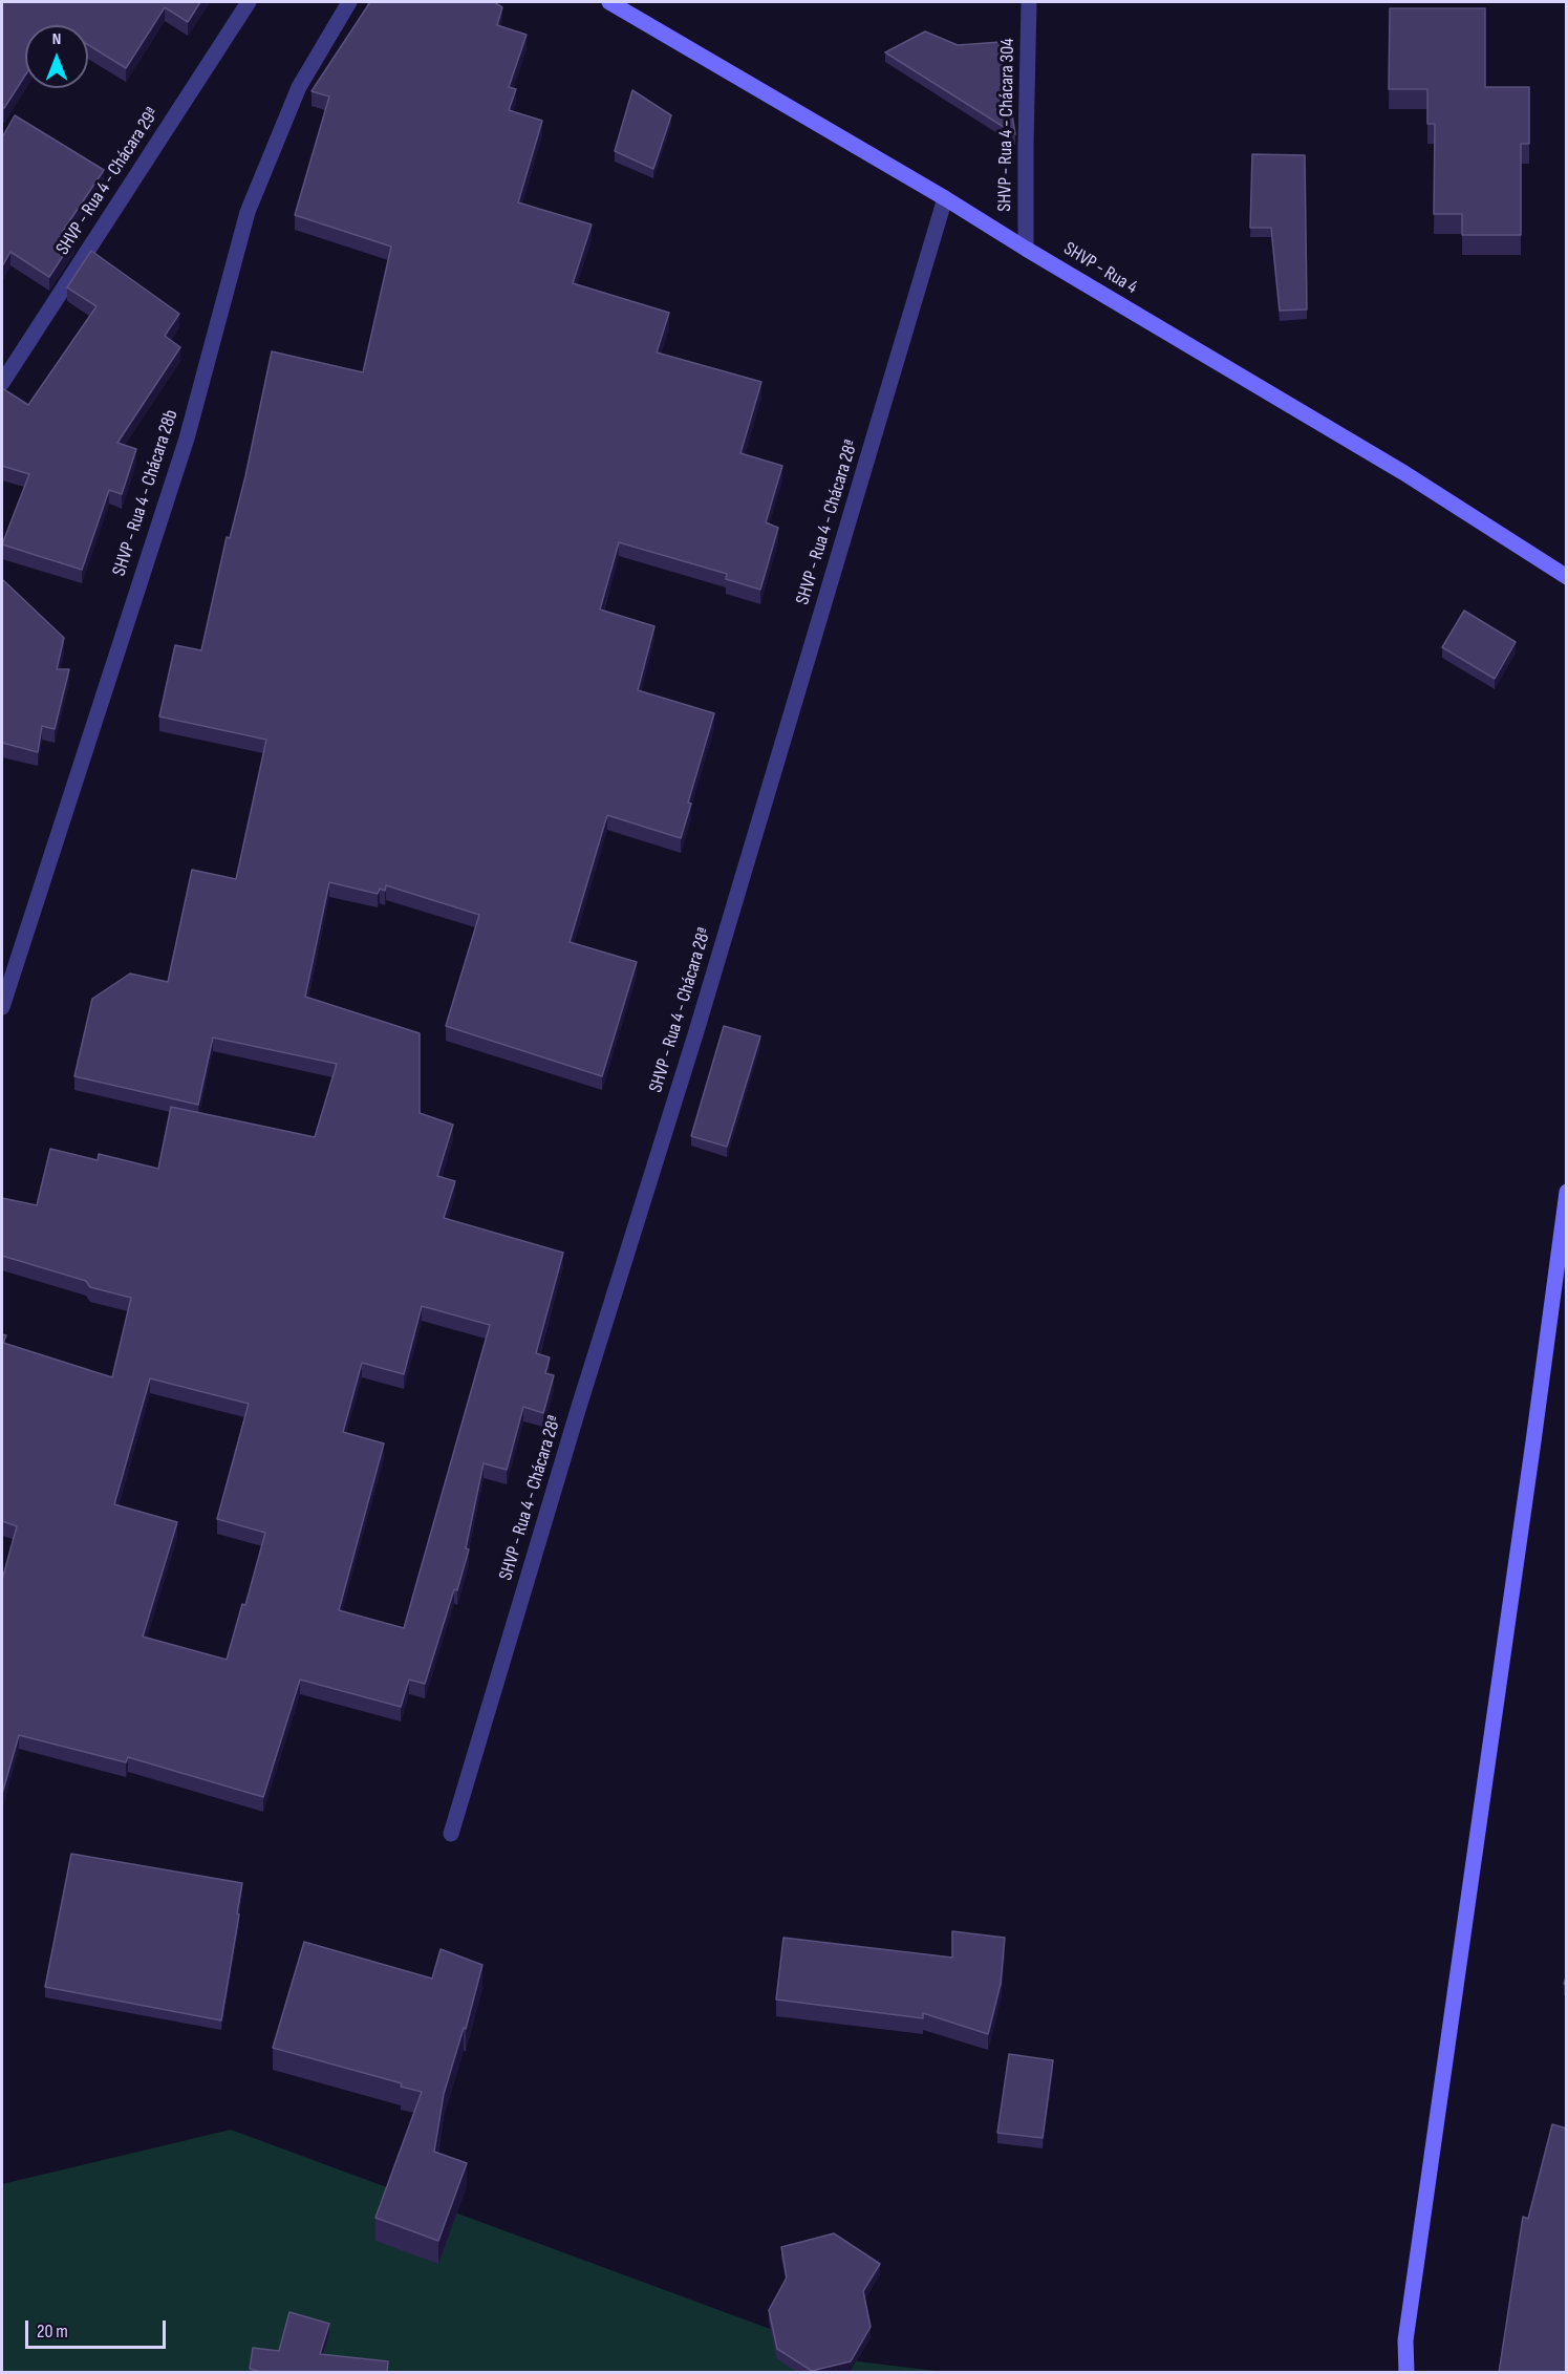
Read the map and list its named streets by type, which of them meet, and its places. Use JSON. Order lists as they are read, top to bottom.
{
  "streets": {
    "street": [
      "SHVP - Rua 4 - Chácara 304",
      "SHVP - Rua 4 - Chácara 29ª",
      "SHVP - Rua 4",
      "SHVP - Rua 4 - Chácara 28b",
      "SHVP - Rua 4 - Chácara 28ª"
    ]
  },
  "crossings": [
    ["SHVP - Rua 4 - Chácara 304", "SHVP - Rua 4"],
    ["SHVP - Rua 4", "SHVP - Rua 4 - Chácara 28ª"]
  ],
  "scale_bar": "20 m",
  "north": "top"
}
